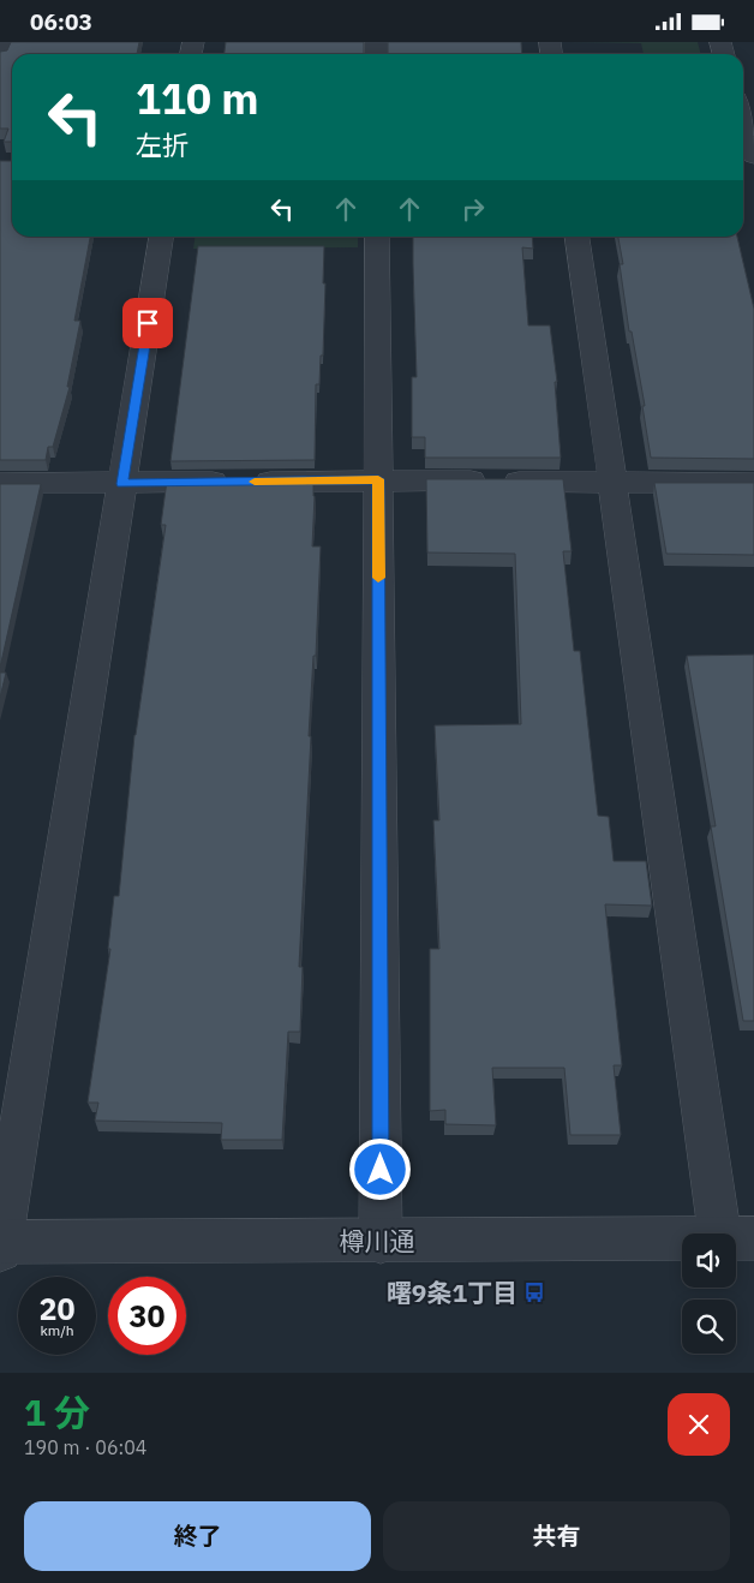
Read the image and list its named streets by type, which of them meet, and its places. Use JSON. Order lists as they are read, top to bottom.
{
  "streets": {
    "street": ["樽川通"]
  },
  "places": {
    "bus stop": ["曙9条1丁目"]
  },
  "page": {
    "status": "06:03",
    "turn": ["110 m", "左折"],
    "speed": "20 km/h",
    "limit": "30",
    "heading": ["1 分", "190 m · 06:04"],
    "buttons": ["終了", "共有"]
  }
}
